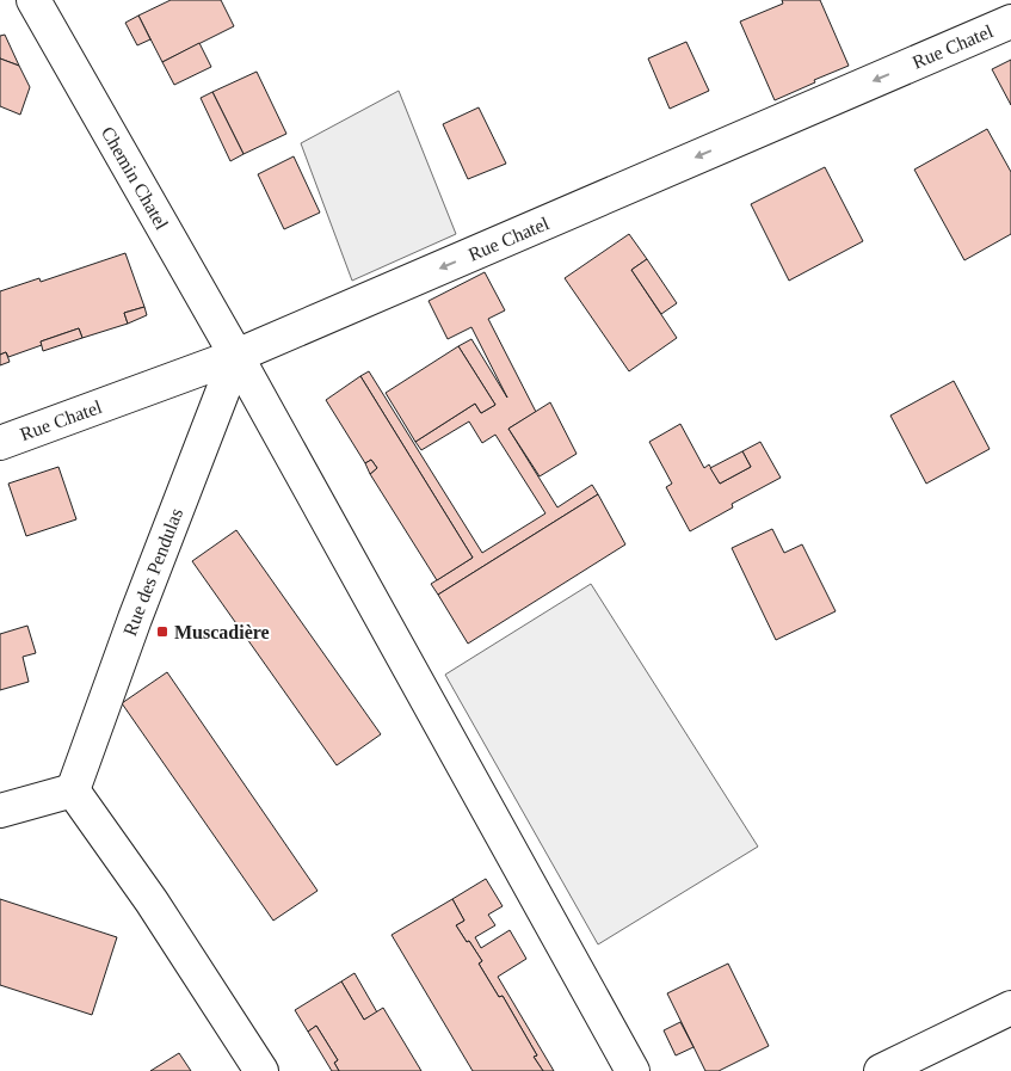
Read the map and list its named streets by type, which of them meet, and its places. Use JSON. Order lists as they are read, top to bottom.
{
  "streets": {
    "street": ["Rue Chatel", "Chemin Chatel", "Rue des Pendulas"]
  },
  "crossings": [
    ["Rue Chatel", "Chemin Chatel"],
    ["Rue Chatel", "Rue des Pendulas"],
    ["Chemin Chatel", "Rue des Pendulas"]
  ],
  "one_way": ["Rue Chatel"],
  "places": {
    "transit": ["Muscadière"]
  }
}
